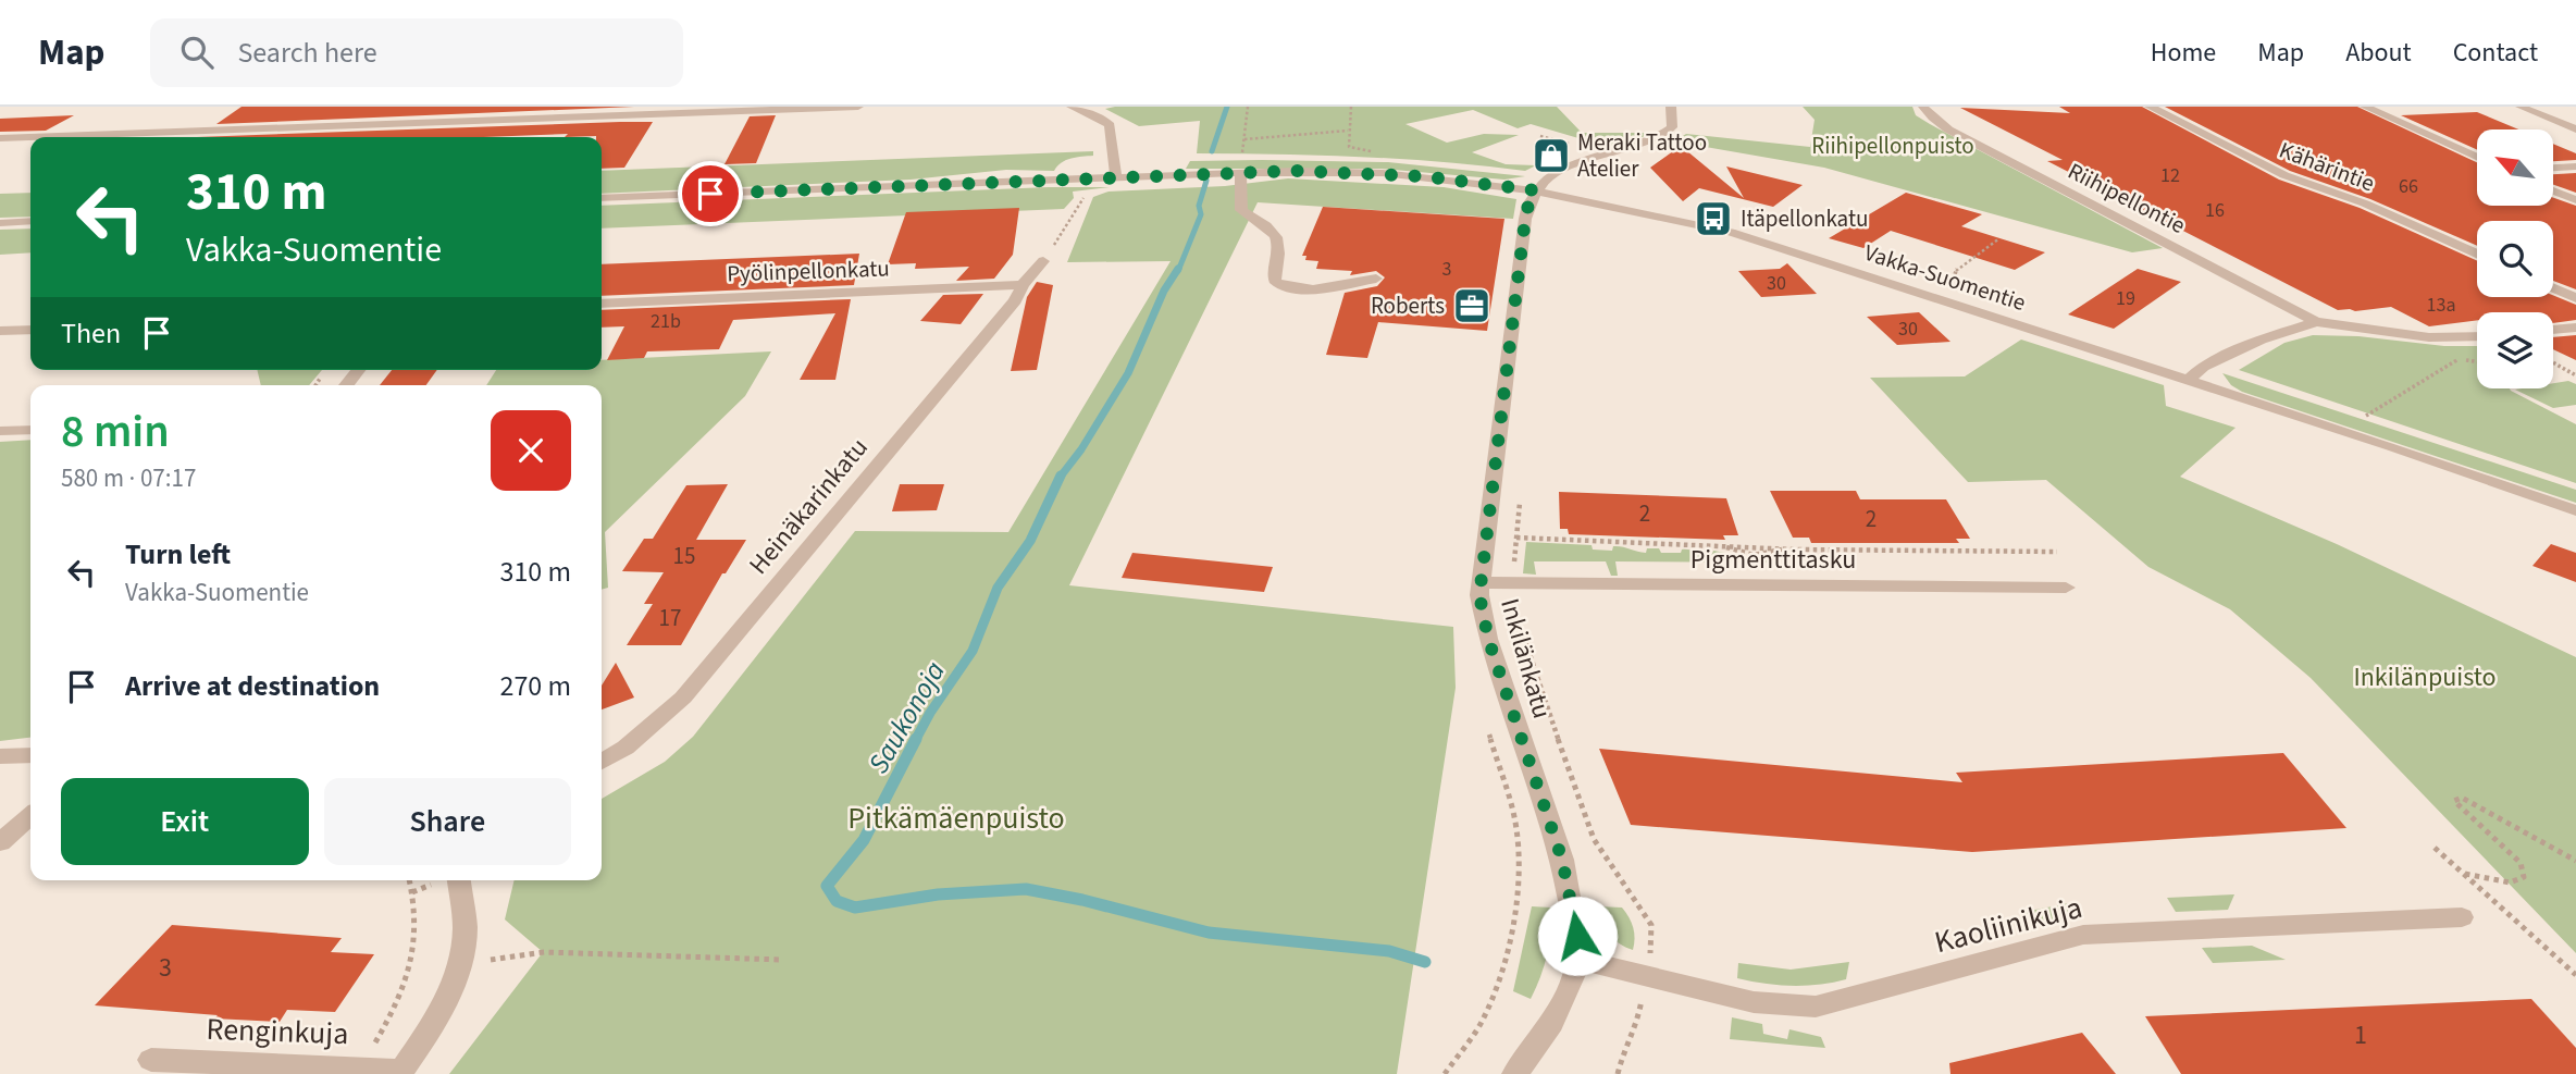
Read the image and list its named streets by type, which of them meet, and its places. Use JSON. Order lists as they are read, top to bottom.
{
  "streets": {
    "street": [
      "Kähärintie",
      "Riihipellontie",
      "Pyölinpellonkatu",
      "Vakka-Suomentie",
      "Heinäkarinkatu",
      "Pigmenttitasku",
      "Inkilänkatu",
      "Kaoliinikuja",
      "Renginkuja"
    ]
  },
  "crossings": [
    ["Pyölinpellonkatu", "Heinäkarinkatu"],
    ["Vakka-Suomentie", "Inkilänkatu"],
    ["Pigmenttitasku", "Inkilänkatu"],
    ["Inkilänkatu", "Kaoliinikuja"]
  ],
  "water": ["Saukonoja"],
  "parks": ["Riihipellonpuisto", "Inkilänpuisto", "Pitkämäenpuisto"],
  "places": {
    "shop": ["Meraki Tattoo Atelier"],
    "bus stop": ["Itäpellonkatu"],
    "office": ["Roberts"]
  },
  "house_numbers": [
    "12",
    "66",
    "16",
    "3",
    "30",
    "19",
    "13a",
    "21b",
    "30",
    "2",
    "2",
    "15",
    "17",
    "3",
    "1"
  ],
  "north": "top left",
  "page": {
    "header": "Map",
    "search": "Search here",
    "nav": [
      "Home",
      "Map",
      "About",
      "Contact"
    ],
    "turn": ["310 m", "Vakka-Suomentie"],
    "then": "Then",
    "heading": ["8 min", "580 m · 07:17"],
    "list": [
      {
        "name": "Turn left",
        "note": "Vakka-Suomentie",
        "value": "310 m"
      },
      {
        "name": "Arrive at destination",
        "value": "270 m"
      }
    ],
    "buttons": ["Exit", "Share"]
  }
}
